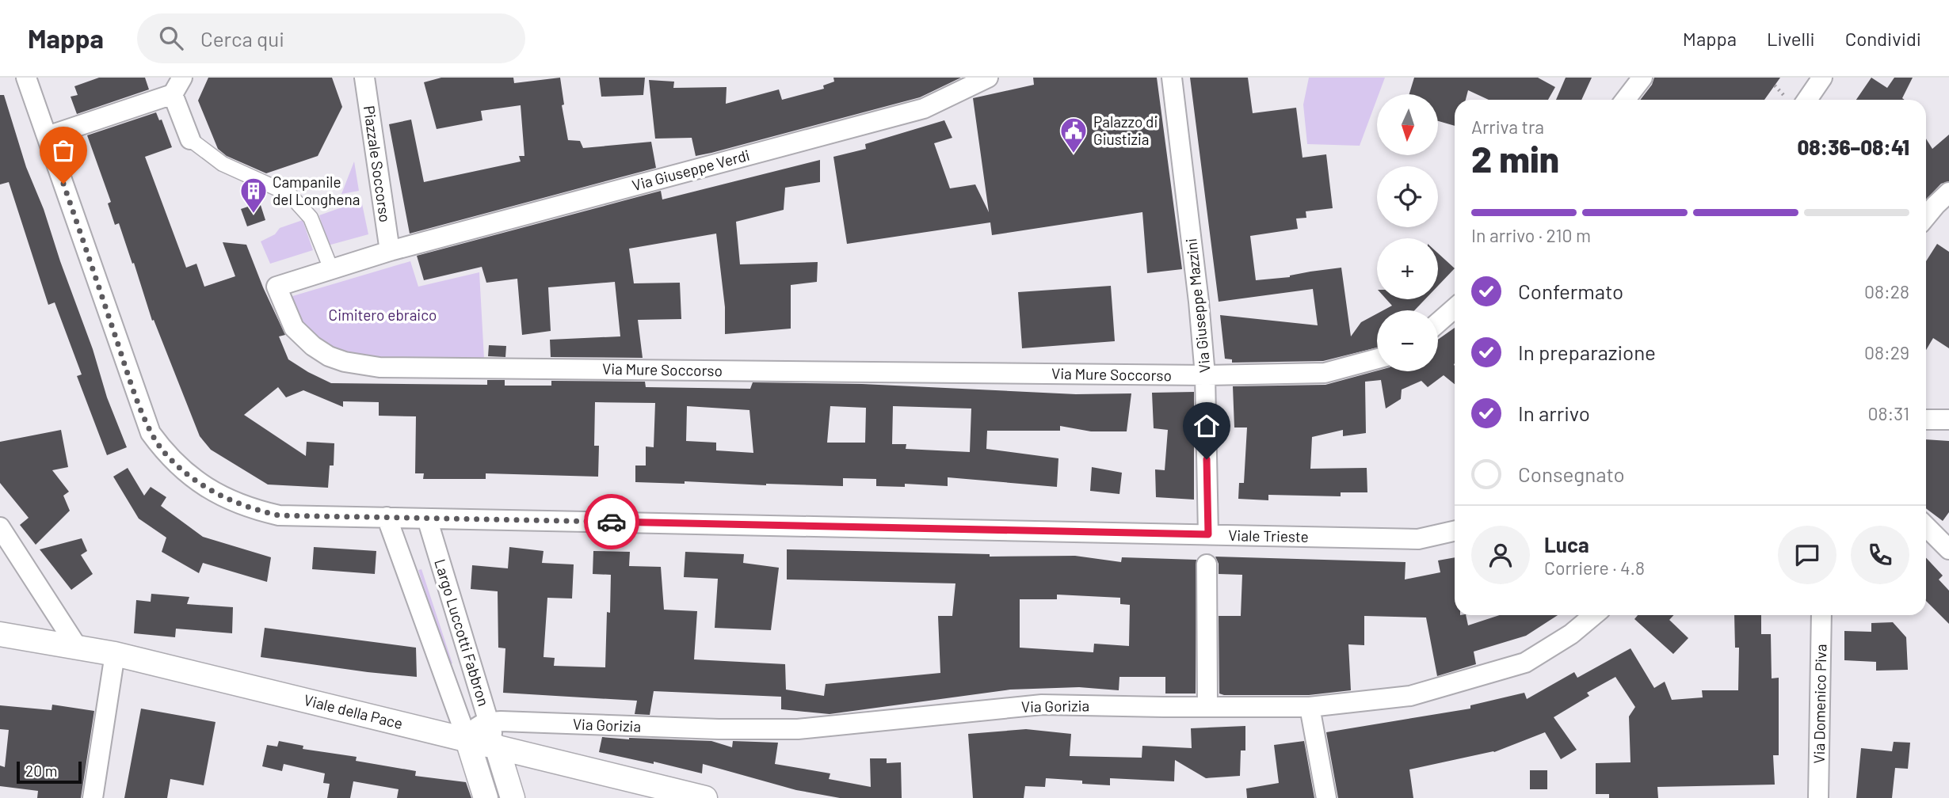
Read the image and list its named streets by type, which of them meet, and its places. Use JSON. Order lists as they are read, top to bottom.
{
  "streets": {
    "street": [
      "Piazzale Soccorso",
      "Via Giuseppe Verdi",
      "Via Giuseppe Mazzini",
      "Via Mure Soccorso",
      "Viale Trieste",
      "Largo Luccotti Fabbron",
      "Via Domenico Piva",
      "Via Gorizia",
      "Viale della Pace"
    ]
  },
  "crossings": [
    ["Piazzale Soccorso", "Via Giuseppe Verdi"],
    ["Piazzale Soccorso", "Via Mure Soccorso"],
    ["Via Giuseppe Verdi", "Via Mure Soccorso"],
    ["Via Giuseppe Mazzini", "Via Mure Soccorso"],
    ["Via Giuseppe Mazzini", "Viale Trieste"],
    ["Viale Trieste", "Largo Luccotti Fabbron"],
    ["Largo Luccotti Fabbron", "Via Gorizia"],
    ["Largo Luccotti Fabbron", "Viale della Pace"]
  ],
  "parks": ["Cimitero ebraico"],
  "places": {
    "public building": ["Palazzo di Giustizia"],
    "building": ["Campanile del Longhena"]
  },
  "scale_bar": "20 m",
  "north": "bottom",
  "page": {
    "header": "Mappa",
    "search": "Cerca qui",
    "nav": ["Mappa", "Livelli", "Condividi"],
    "map_buttons": ["+", "−"],
    "heading": ["2 min", "Arriva tra", "08:36–08:41"],
    "panel": ["Luca", "Corriere · 4.8"],
    "bar": "In arrivo · 210 m",
    "list": [
      ["Confermato", "08:28"],
      ["In preparazione", "08:29"],
      ["In arrivo", "08:31"],
      "Consegnato"
    ],
    "scale": "20 m"
  }
}
